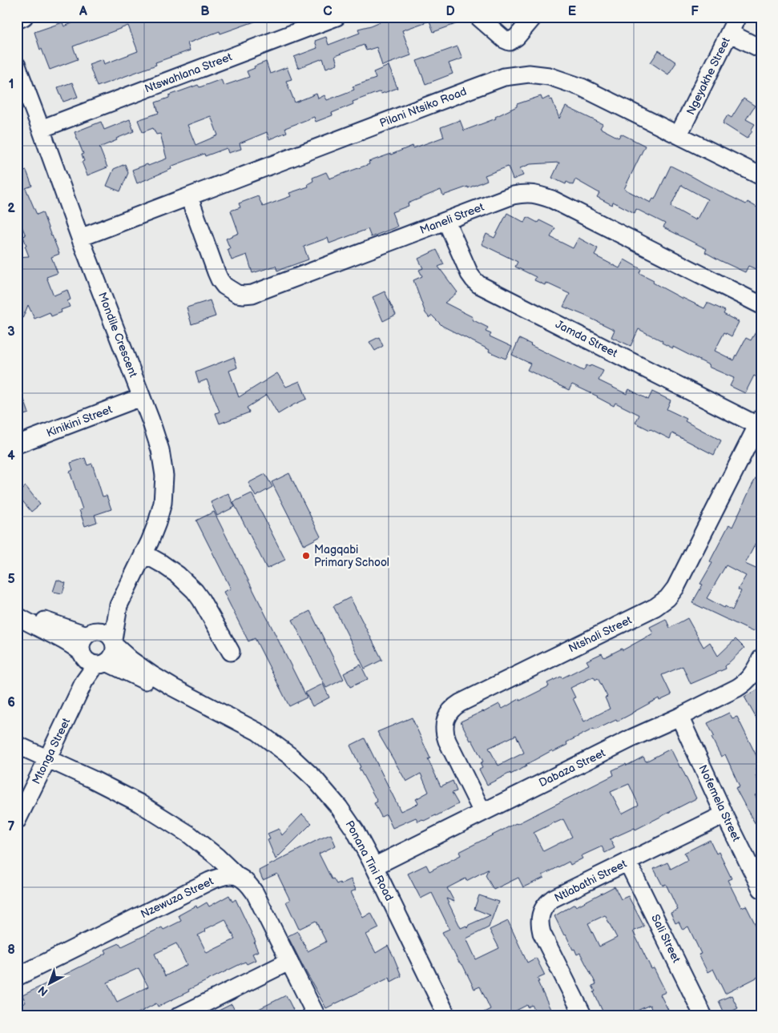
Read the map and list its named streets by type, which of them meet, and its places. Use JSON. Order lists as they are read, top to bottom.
{
  "streets": {
    "street": [
      "Ntswahlana Street",
      "Ngeyakhe Street",
      "Pilani Ntsiko Road",
      "Maneli Street",
      "Mondile Crescent",
      "Jamda Street",
      "Kinikini Street",
      "Ntshali Street",
      "Mtonga Street",
      "Dabaza Street",
      "Nofemela Street",
      "Ponana Tini Road",
      "Ntlabathi Street",
      "Nzewuza Street",
      "Sali Street"
    ]
  },
  "crossings": [
    ["Ntswahlana Street", "Mondile Crescent"],
    ["Ngeyakhe Street", "Pilani Ntsiko Road"],
    ["Pilani Ntsiko Road", "Maneli Street"],
    ["Pilani Ntsiko Road", "Mondile Crescent"],
    ["Maneli Street", "Jamda Street"],
    ["Mondile Crescent", "Kinikini Street"],
    ["Mondile Crescent", "Mtonga Street"],
    ["Mondile Crescent", "Ponana Tini Road"],
    ["Jamda Street", "Ntshali Street"],
    ["Ntshali Street", "Dabaza Street"],
    ["Mtonga Street", "Ponana Tini Road"],
    ["Dabaza Street", "Nofemela Street"],
    ["Dabaza Street", "Ponana Tini Road"],
    ["Nofemela Street", "Ntlabathi Street"],
    ["Ntlabathi Street", "Sali Street"]
  ],
  "places": ["Magqabi Primary School"],
  "north": "bottom left",
  "grid": {
    "columns": [
      "A",
      "B",
      "C",
      "D",
      "E",
      "F"
    ],
    "rows": [
      "1",
      "2",
      "3",
      "4",
      "5",
      "6",
      "7",
      "8"
    ]
  }
}
